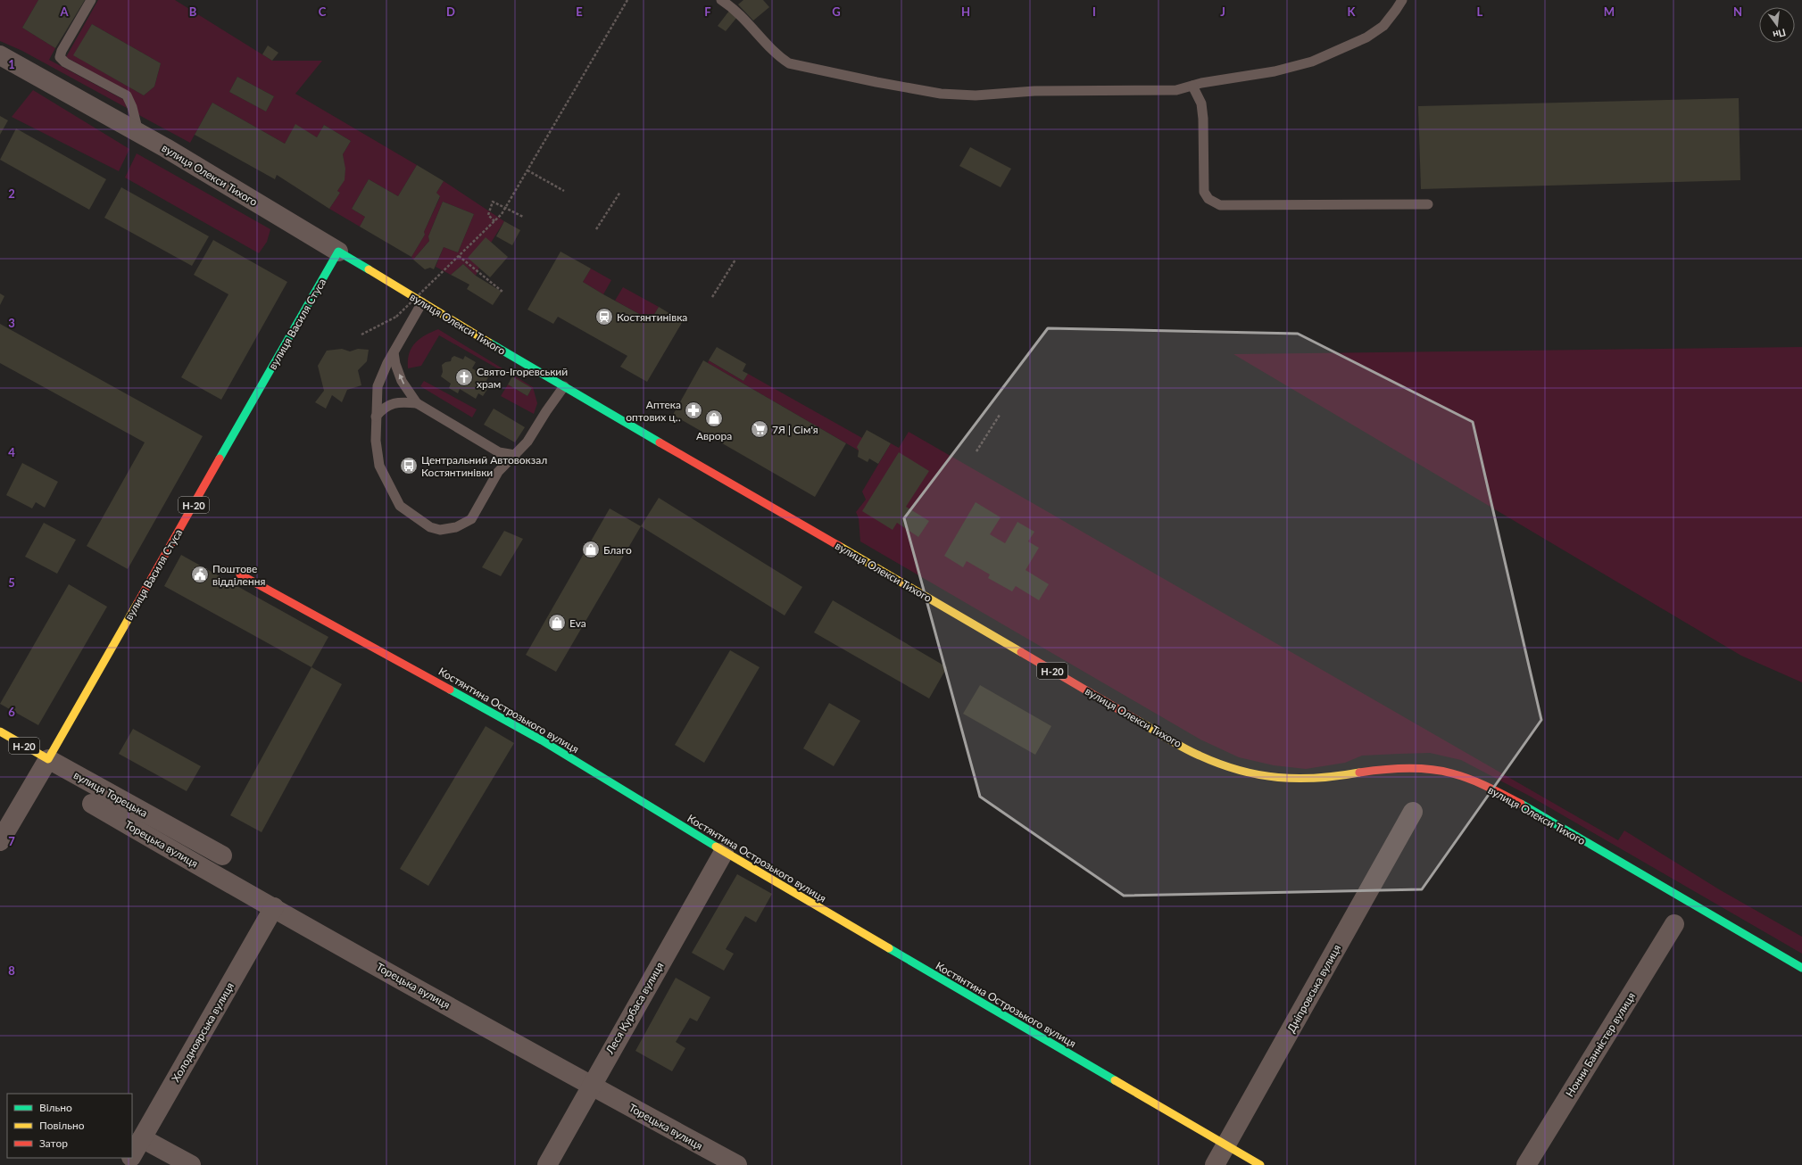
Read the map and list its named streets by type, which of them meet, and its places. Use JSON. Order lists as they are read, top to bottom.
{
  "streets": {
    "main road": [
      "вулиця Олекси Тихого",
      "вулиця Василя Стуса",
      "Н-20",
      "Костянтина Острозького вулиця",
      "вулиця Торецька"
    ],
    "street": [
      "Торецька вулиця",
      "Дніпровська вулиця",
      "Леся Курбаса вулиця",
      "Холодноярська вулиця",
      "Нонни Банністер вулиця"
    ]
  },
  "crossings": [
    ["вулиця Олекси Тихого", "вулиця Василя Стуса"],
    ["вулиця Василя Стуса", "вулиця Торецька"],
    ["Костянтина Острозького вулиця", "Дніпровська вулиця"],
    ["Костянтина Острозького вулиця", "Леся Курбаса вулиця"],
    ["Торецька вулиця", "Леся Курбаса вулиця"],
    ["Торецька вулиця", "Холодноярська вулиця"]
  ],
  "places": {
    "station": ["Костянтинівка"],
    "church": ["Свято-Ігоревський храм"],
    "pharmacy": ["Аптека оптових ц‥"],
    "shop": ["Аврора", "Благо", "Eva"],
    "supermarket": ["7Я | Сім'я"],
    "bus stop": ["Центральний Автовокзал Костянтинівки"],
    "public building": ["Поштове відділення"]
  },
  "legend": ["Вільно", "Повільно", "Затор"],
  "north": "bottom",
  "grid": {
    "columns": [
      "A",
      "B",
      "C",
      "D",
      "E",
      "F",
      "G",
      "H",
      "I",
      "J",
      "K",
      "L",
      "M",
      "N"
    ],
    "rows": [
      "1",
      "2",
      "3",
      "4",
      "5",
      "6",
      "7",
      "8"
    ]
  }
}
